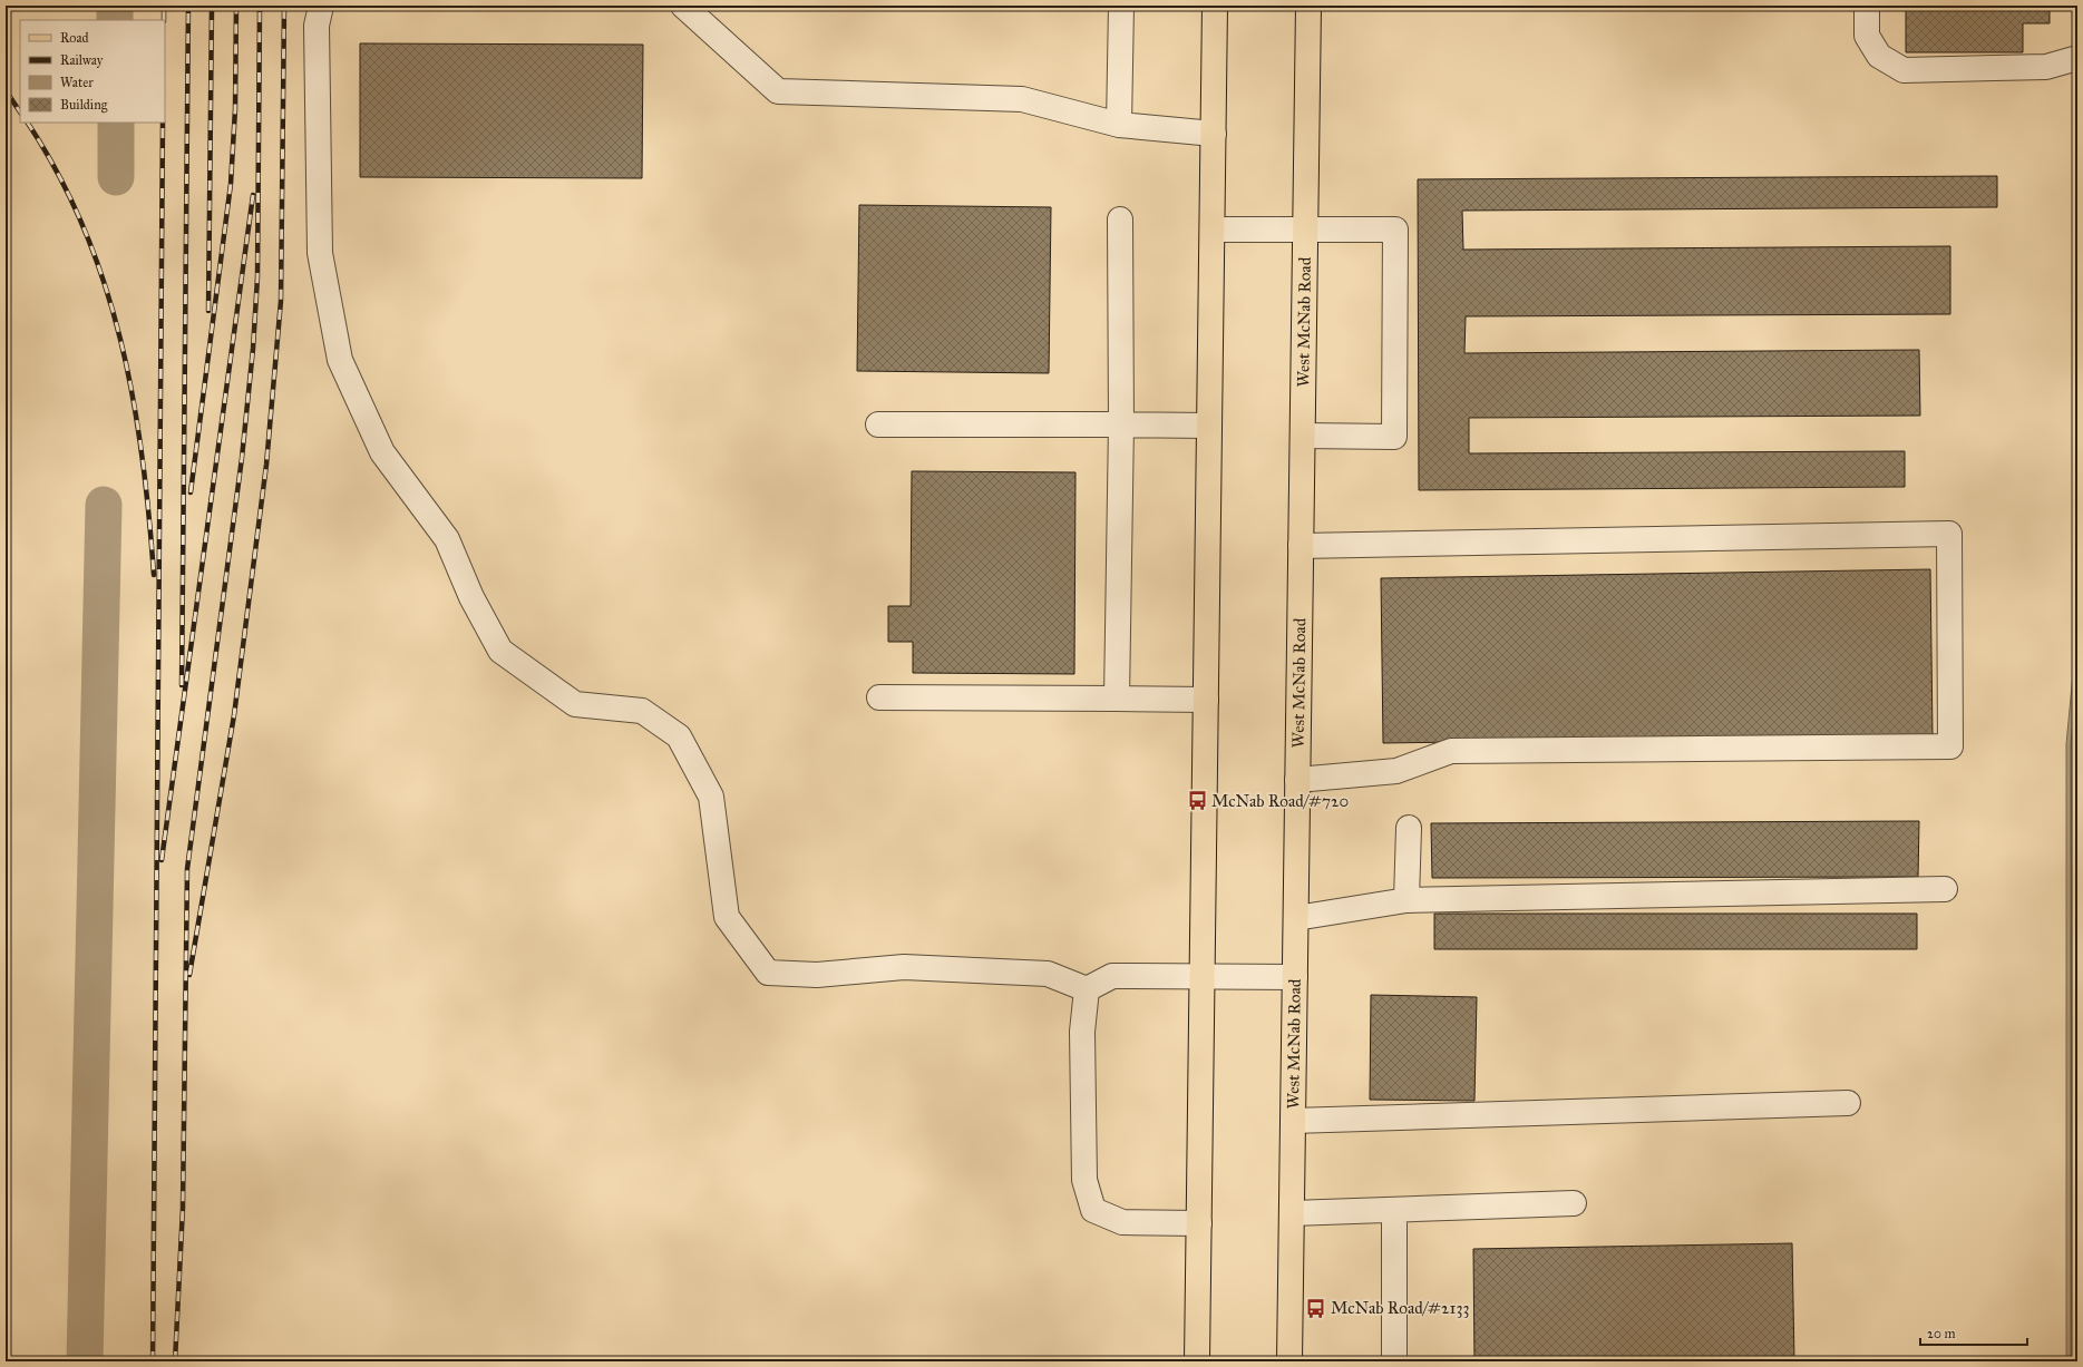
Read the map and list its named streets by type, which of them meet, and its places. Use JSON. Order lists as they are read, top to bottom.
{
  "streets": {
    "main road": ["West McNab Road"]
  },
  "places": {
    "bus stop": ["McNab Road/#720", "McNab Road/#2133"]
  },
  "legend": [
    "Road",
    "Railway",
    "Water",
    "Building"
  ],
  "scale_bar": "20 m"
}
